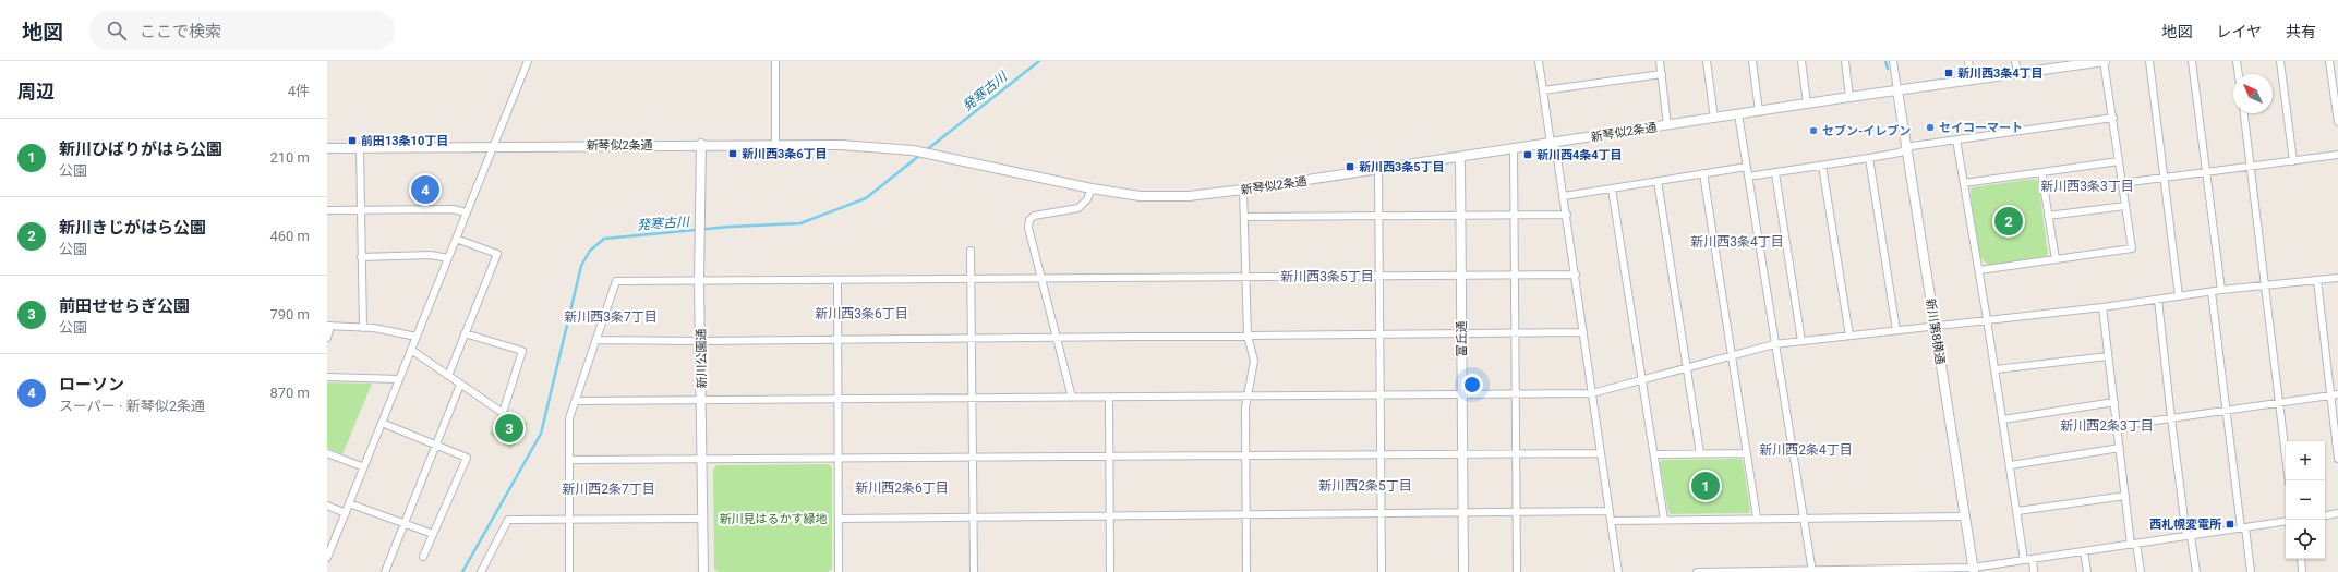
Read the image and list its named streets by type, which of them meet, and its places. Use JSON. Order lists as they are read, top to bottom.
{
  "streets": {
    "street": [
      "新琴似2条通",
      "新川第8横通",
      "富丘通",
      "新川公園通"
    ]
  },
  "crossings": [
    ["新琴似2条通", "新川第8横通"],
    ["新琴似2条通", "富丘通"],
    ["新琴似2条通", "新川公園通"]
  ],
  "districts": [
    "新川西3条3丁目",
    "新川西3条4丁目",
    "新川西3条5丁目",
    "新川西3条6丁目",
    "新川西3条7丁目",
    "新川西2条3丁目",
    "新川西2条4丁目",
    "新川西2条5丁目",
    "新川西2条6丁目",
    "新川西2条7丁目"
  ],
  "water": ["発寒古川"],
  "parks": ["新川見はるかす緑地"],
  "places": {
    "transit": [
      "新川西3条4丁目",
      "前田13条10丁目",
      "新川西3条6丁目",
      "新川西4条4丁目",
      "新川西3条5丁目",
      "西札幌変電所"
    ],
    "other": ["セイコーマート", "セブン-イレブン"]
  },
  "north": "top left",
  "page": {
    "header": "地図",
    "search": "ここで検索",
    "nav": ["地図", "レイヤ", "共有"],
    "heading": ["周辺", "4件"],
    "list": [
      {
        "mark": "1",
        "name": "新川ひばりがはら公園",
        "note": "公園",
        "value": "210 m"
      },
      {
        "mark": "2",
        "name": "新川きじがはら公園",
        "note": "公園",
        "value": "460 m"
      },
      {
        "mark": "3",
        "name": "前田せせらぎ公園",
        "note": "公園",
        "value": "790 m"
      },
      {
        "mark": "4",
        "name": "ローソン",
        "note": "スーパー · 新琴似2条通",
        "value": "870 m"
      }
    ],
    "pins": [
      "4",
      "2",
      "3",
      "1"
    ],
    "map_buttons": ["+", "−"]
  }
}
